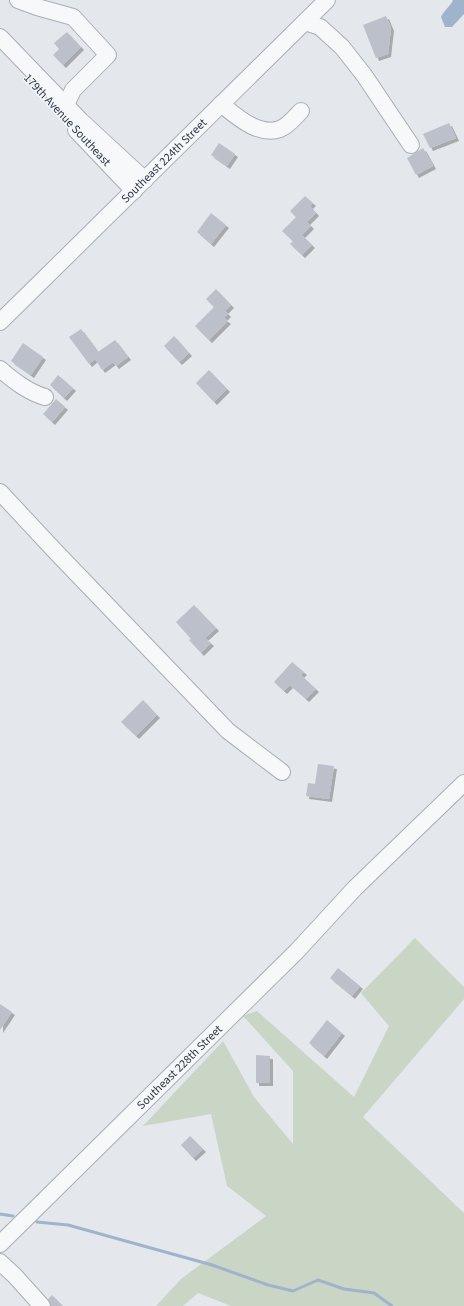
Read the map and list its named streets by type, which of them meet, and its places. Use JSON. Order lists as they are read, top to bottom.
{
  "streets": {
    "street": ["179th Avenue Southeast", "Southeast 224th Street", "Southeast 228th Street"]
  },
  "crossings": [
    ["179th Avenue Southeast", "Southeast 224th Street"]
  ]
}
